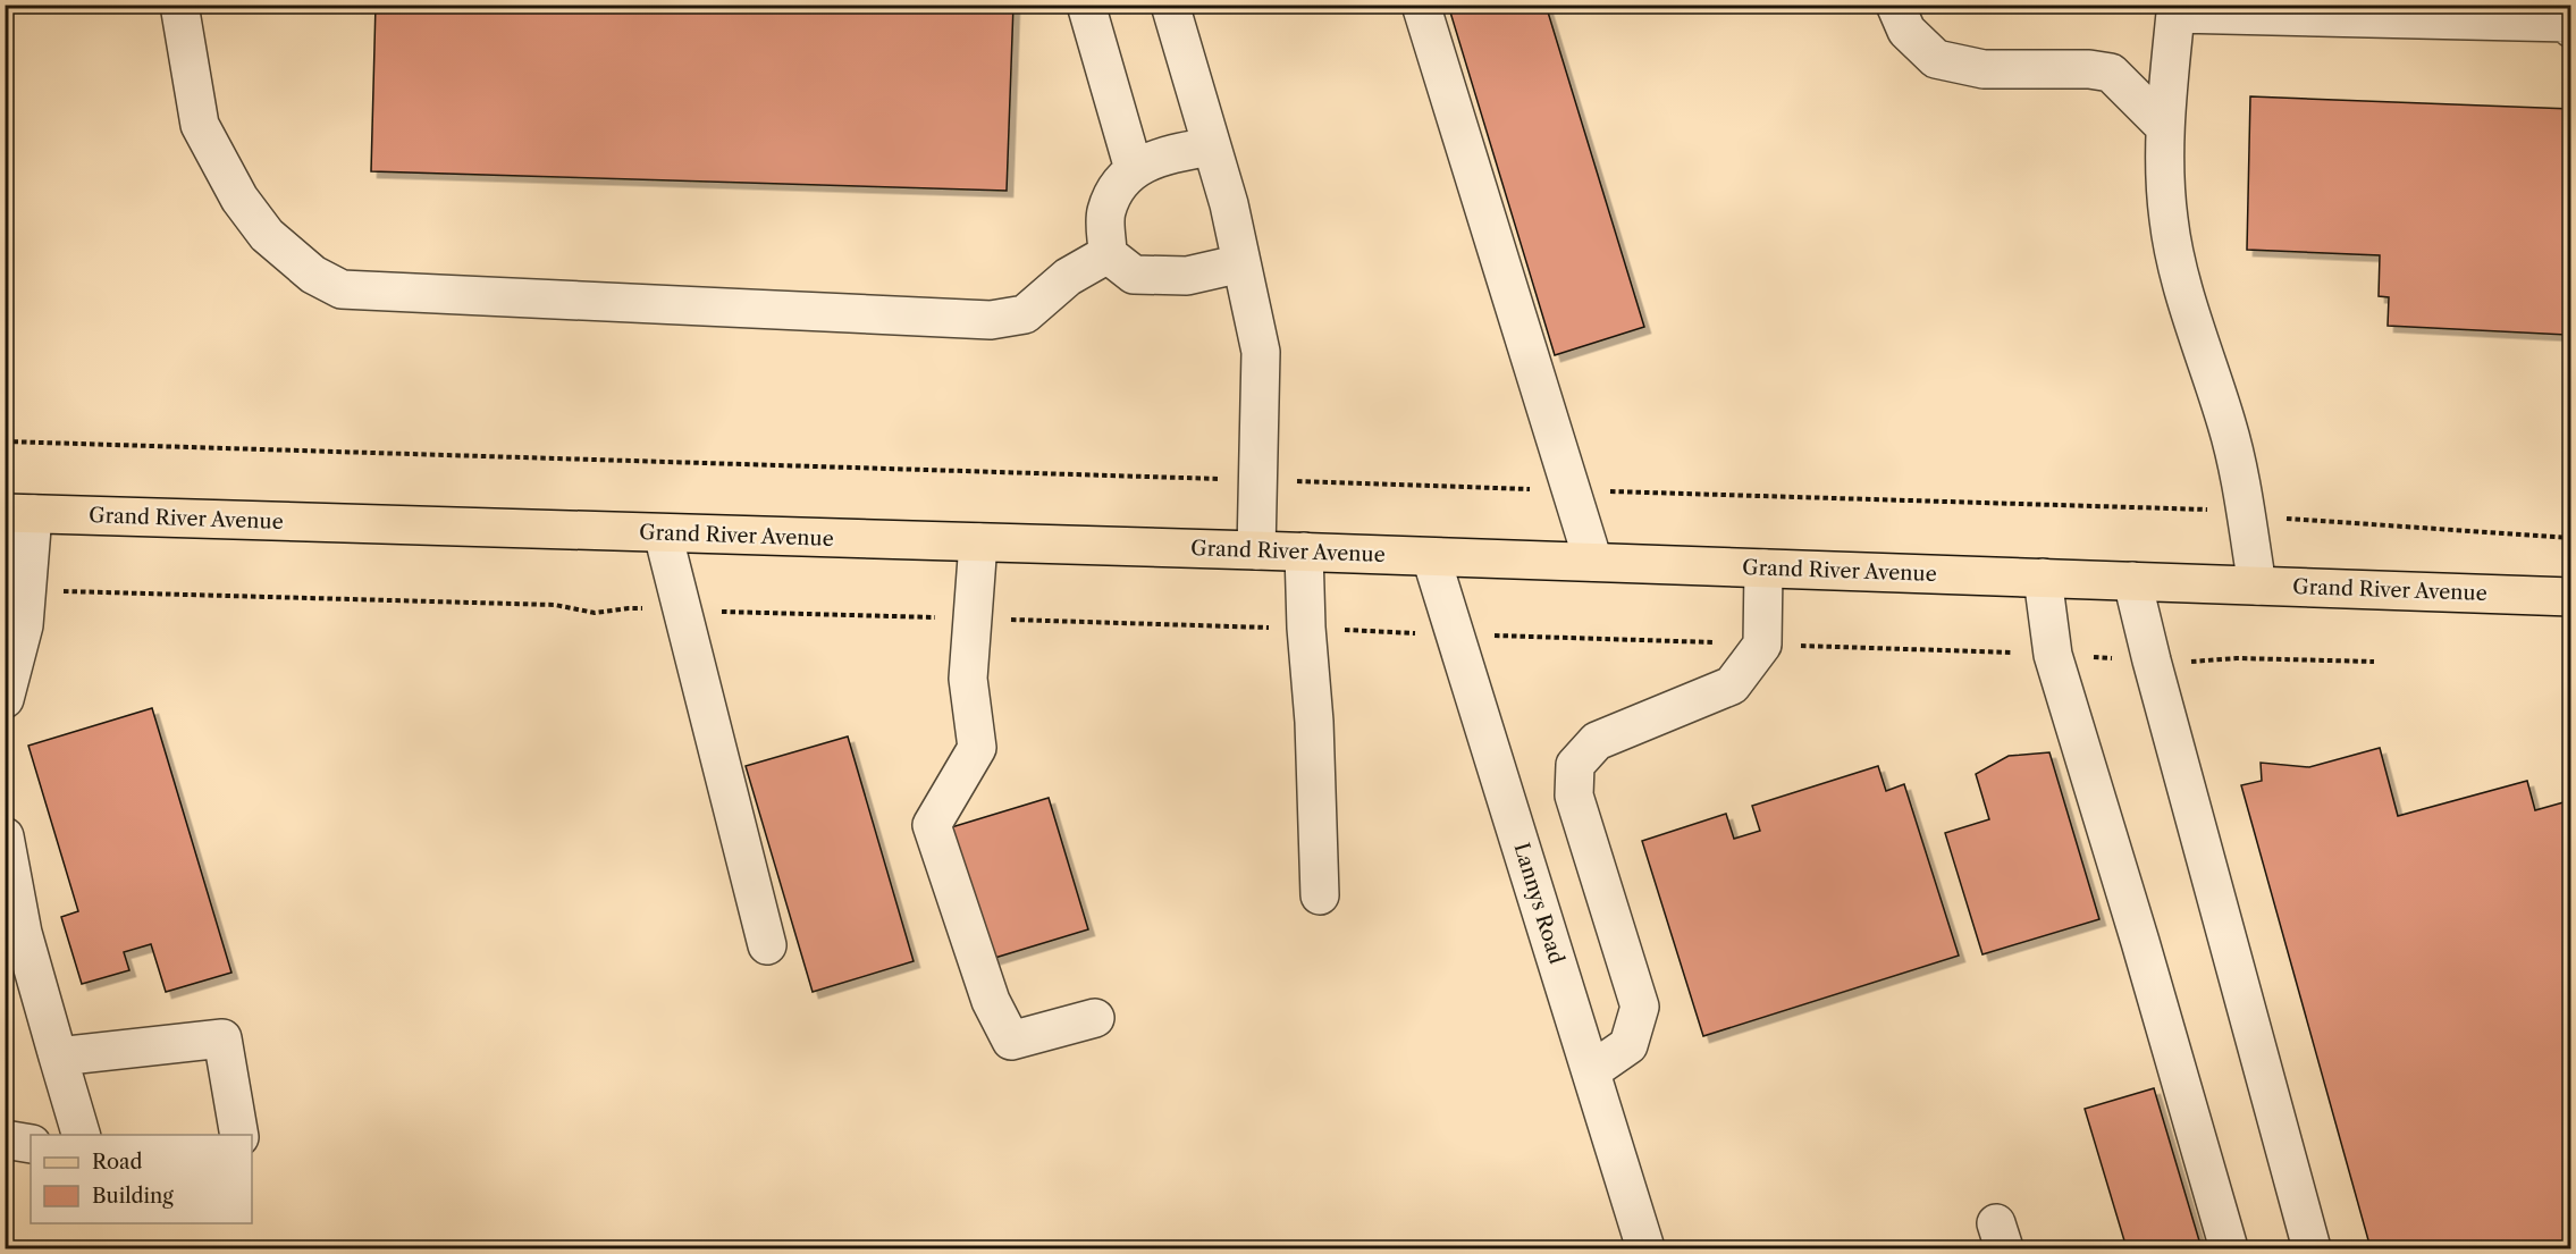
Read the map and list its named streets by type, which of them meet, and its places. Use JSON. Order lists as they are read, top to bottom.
{
  "streets": {
    "main road": ["Grand River Avenue"],
    "street": ["Lannys Road"]
  },
  "crossings": [
    ["Grand River Avenue", "Lannys Road"]
  ],
  "legend": ["Road", "Building"]
}
